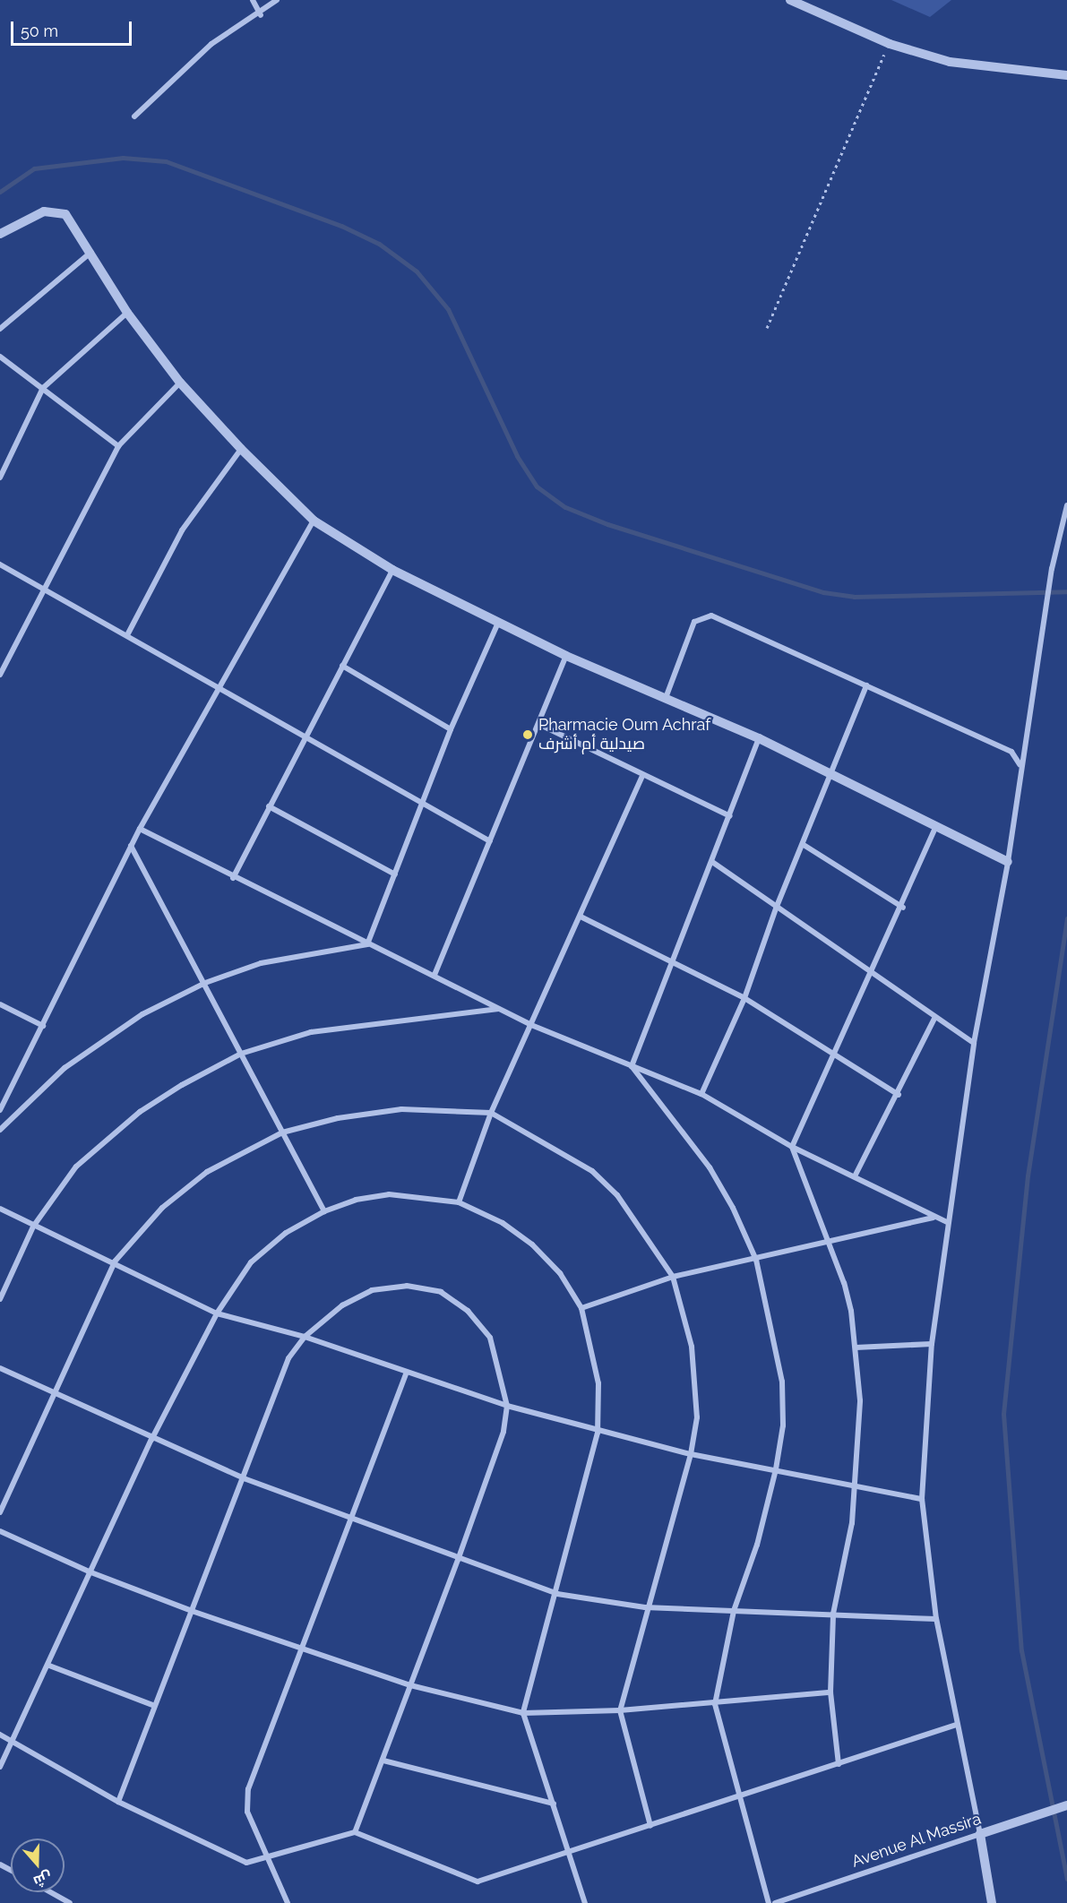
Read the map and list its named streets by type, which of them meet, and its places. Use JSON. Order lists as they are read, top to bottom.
{
  "streets": {
    "street": ["Avenue Al Massira"]
  },
  "places": ["Pharmacie Oum Achraf صيدلية أم أشرف"],
  "scale_bar": "50 m",
  "north": "bottom"
}
